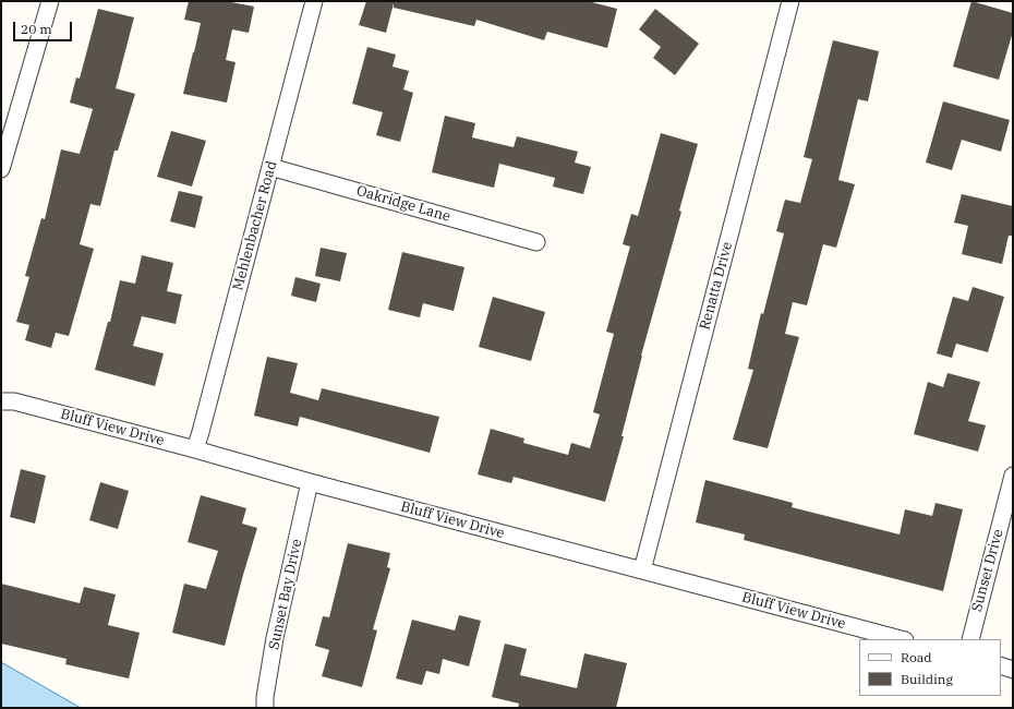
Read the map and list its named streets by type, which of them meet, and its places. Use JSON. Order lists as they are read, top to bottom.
{
  "streets": {
    "street": [
      "Oakridge Lane",
      "Mehlenbacher Road",
      "Renatta Drive",
      "Bluff View Drive",
      "Sunset Drive",
      "Sunset Bay Drive"
    ]
  },
  "crossings": [
    ["Oakridge Lane", "Mehlenbacher Road"],
    ["Mehlenbacher Road", "Bluff View Drive"],
    ["Renatta Drive", "Bluff View Drive"],
    ["Bluff View Drive", "Sunset Bay Drive"]
  ],
  "legend": ["Road", "Building"],
  "scale_bar": "20 m"
}
